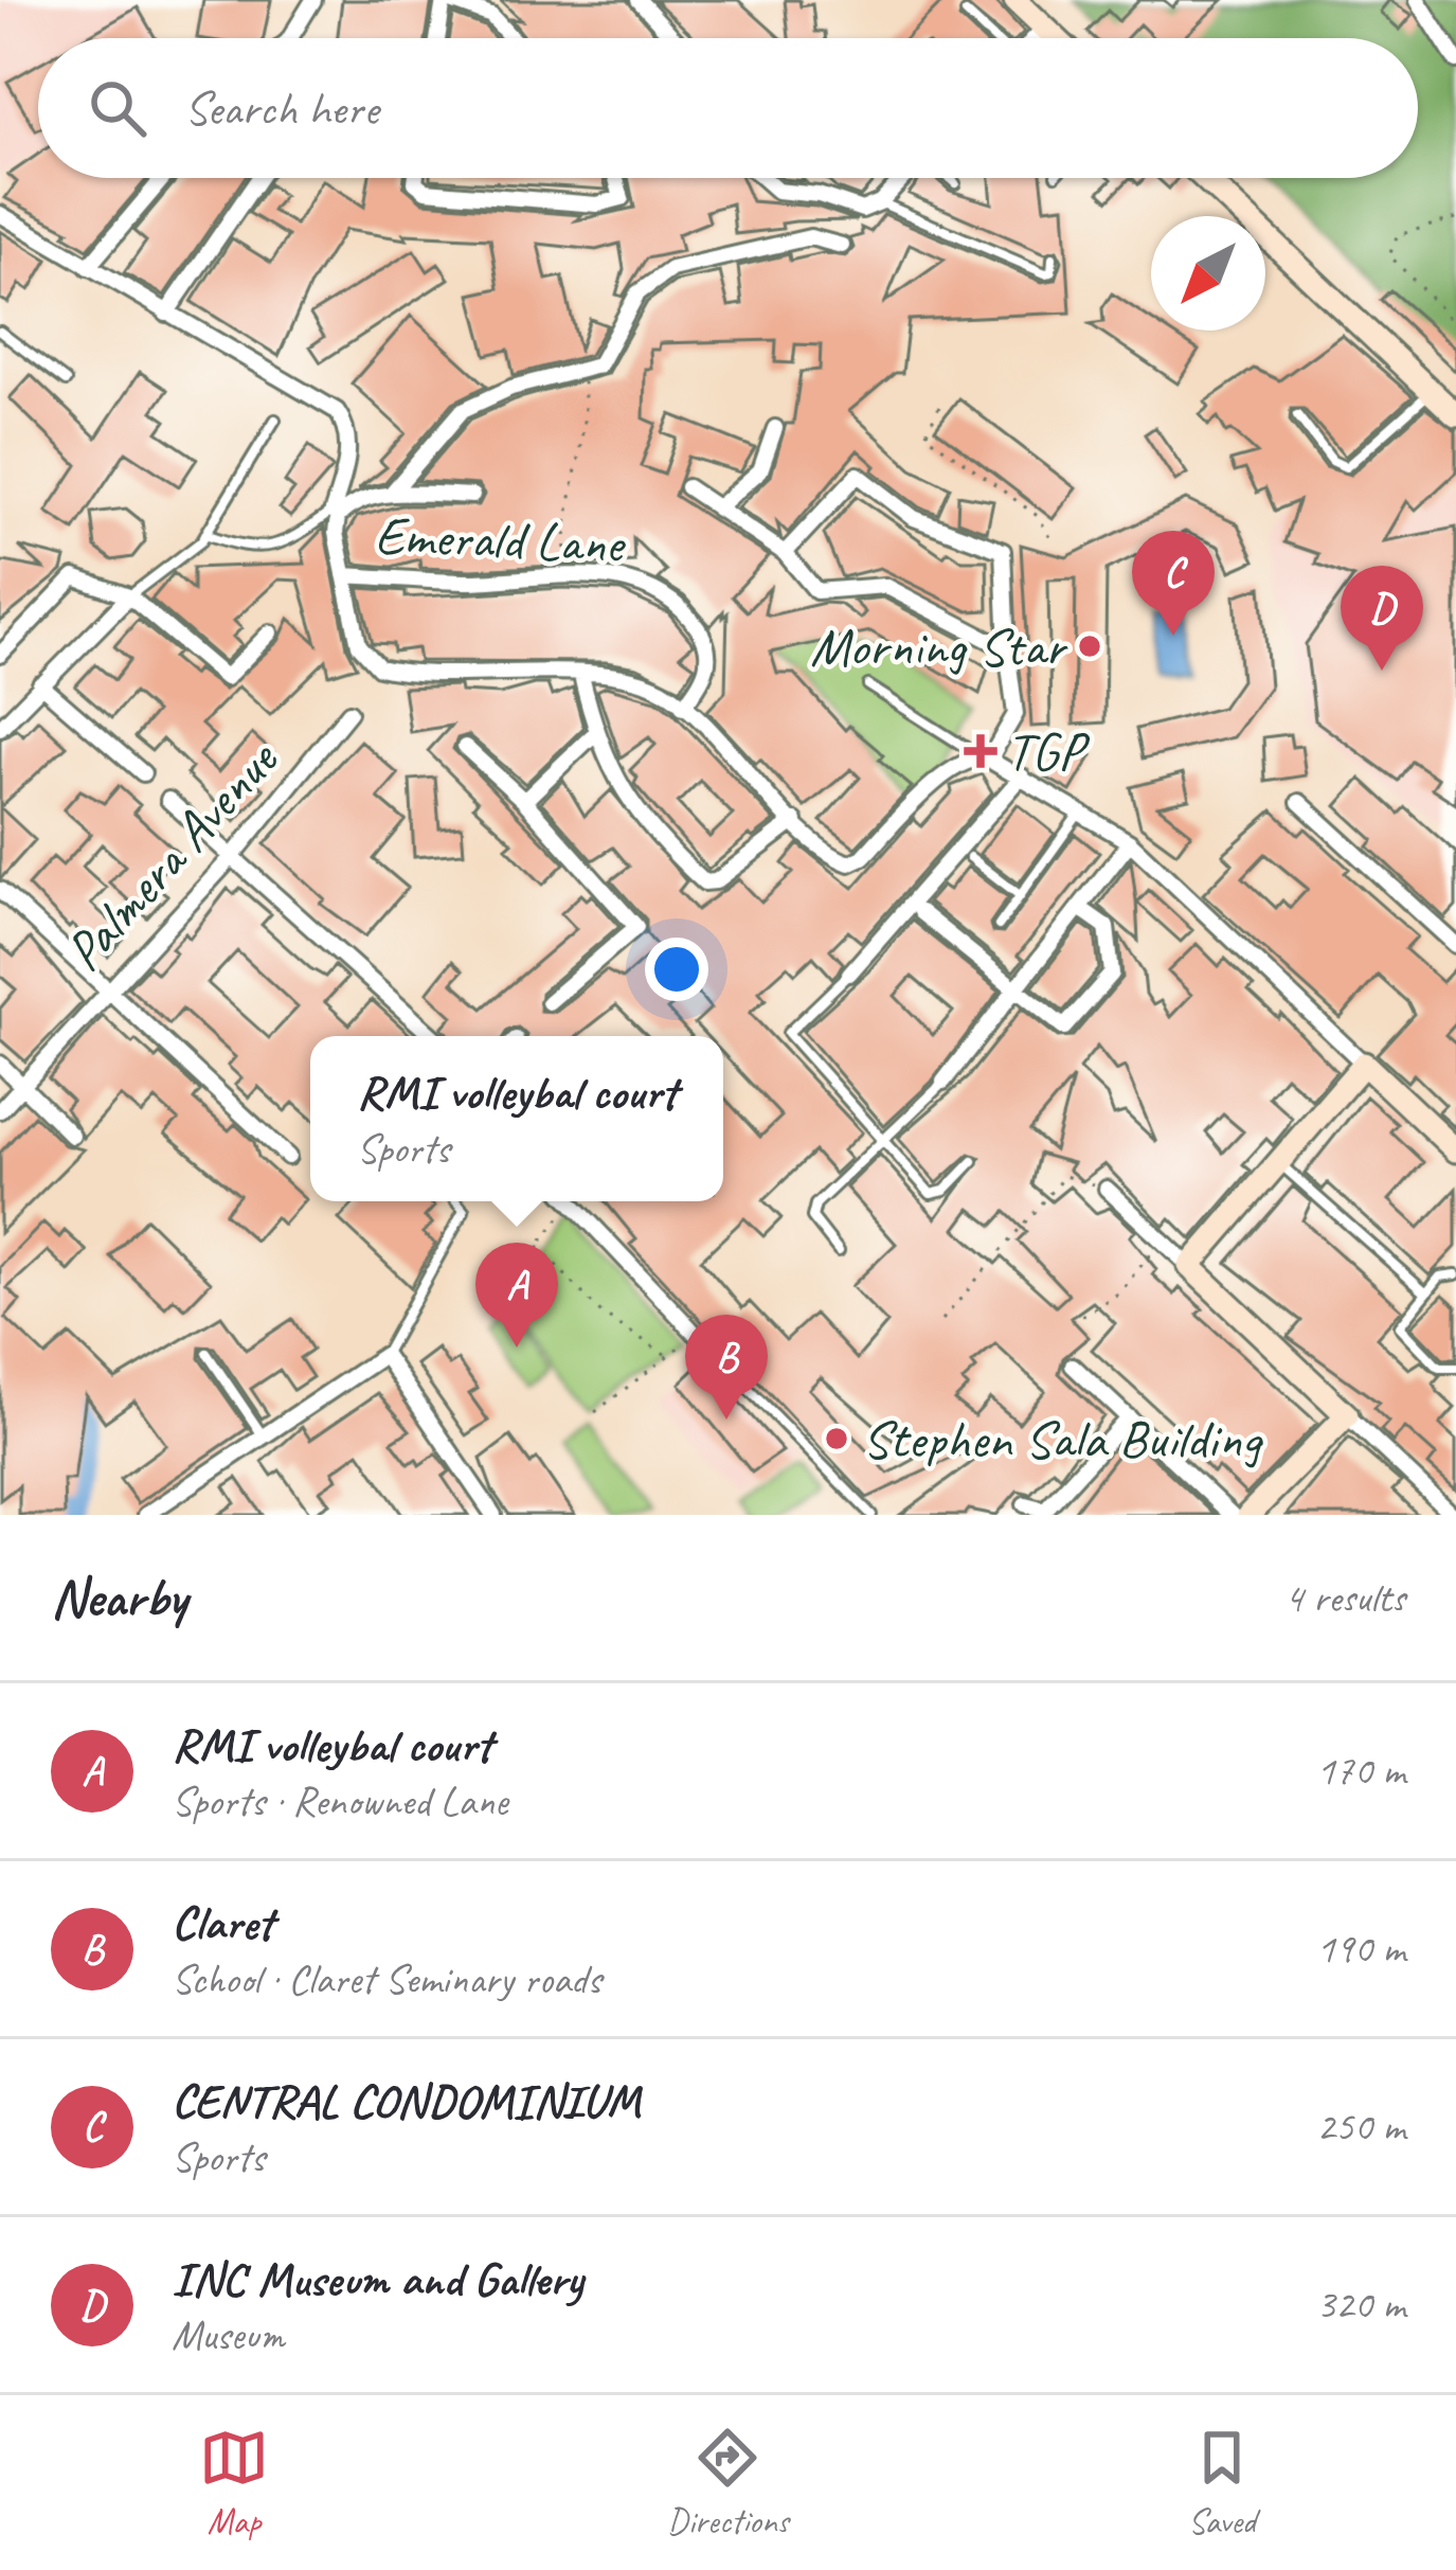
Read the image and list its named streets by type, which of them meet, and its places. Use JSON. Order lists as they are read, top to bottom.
{
  "streets": {
    "street": ["Emerald Lane", "Palmera Avenue"]
  },
  "places": {
    "other": ["Morning Star", "Stephen Sala Building"],
    "health": ["TGP"]
  },
  "north": "bottom left",
  "page": {
    "search": "Search here",
    "pins": [
      "C",
      "D",
      "A",
      "B"
    ],
    "popup": ["RMI volleybal court", "Sports"],
    "heading": ["Nearby", "4 results"],
    "list": [
      {
        "mark": "A",
        "name": "RMI volleybal court",
        "note": "Sports · Renowned Lane",
        "value": "170 m"
      },
      {
        "mark": "B",
        "name": "Claret",
        "note": "School · Claret Seminary roads",
        "value": "190 m"
      },
      {
        "mark": "C",
        "name": "CENTRAL CONDOMINIUM",
        "note": "Sports",
        "value": "250 m"
      },
      {
        "mark": "D",
        "name": "INC Museum and Gallery",
        "note": "Museum",
        "value": "320 m"
      }
    ],
    "nav": ["Map", "Directions", "Saved"]
  }
}
